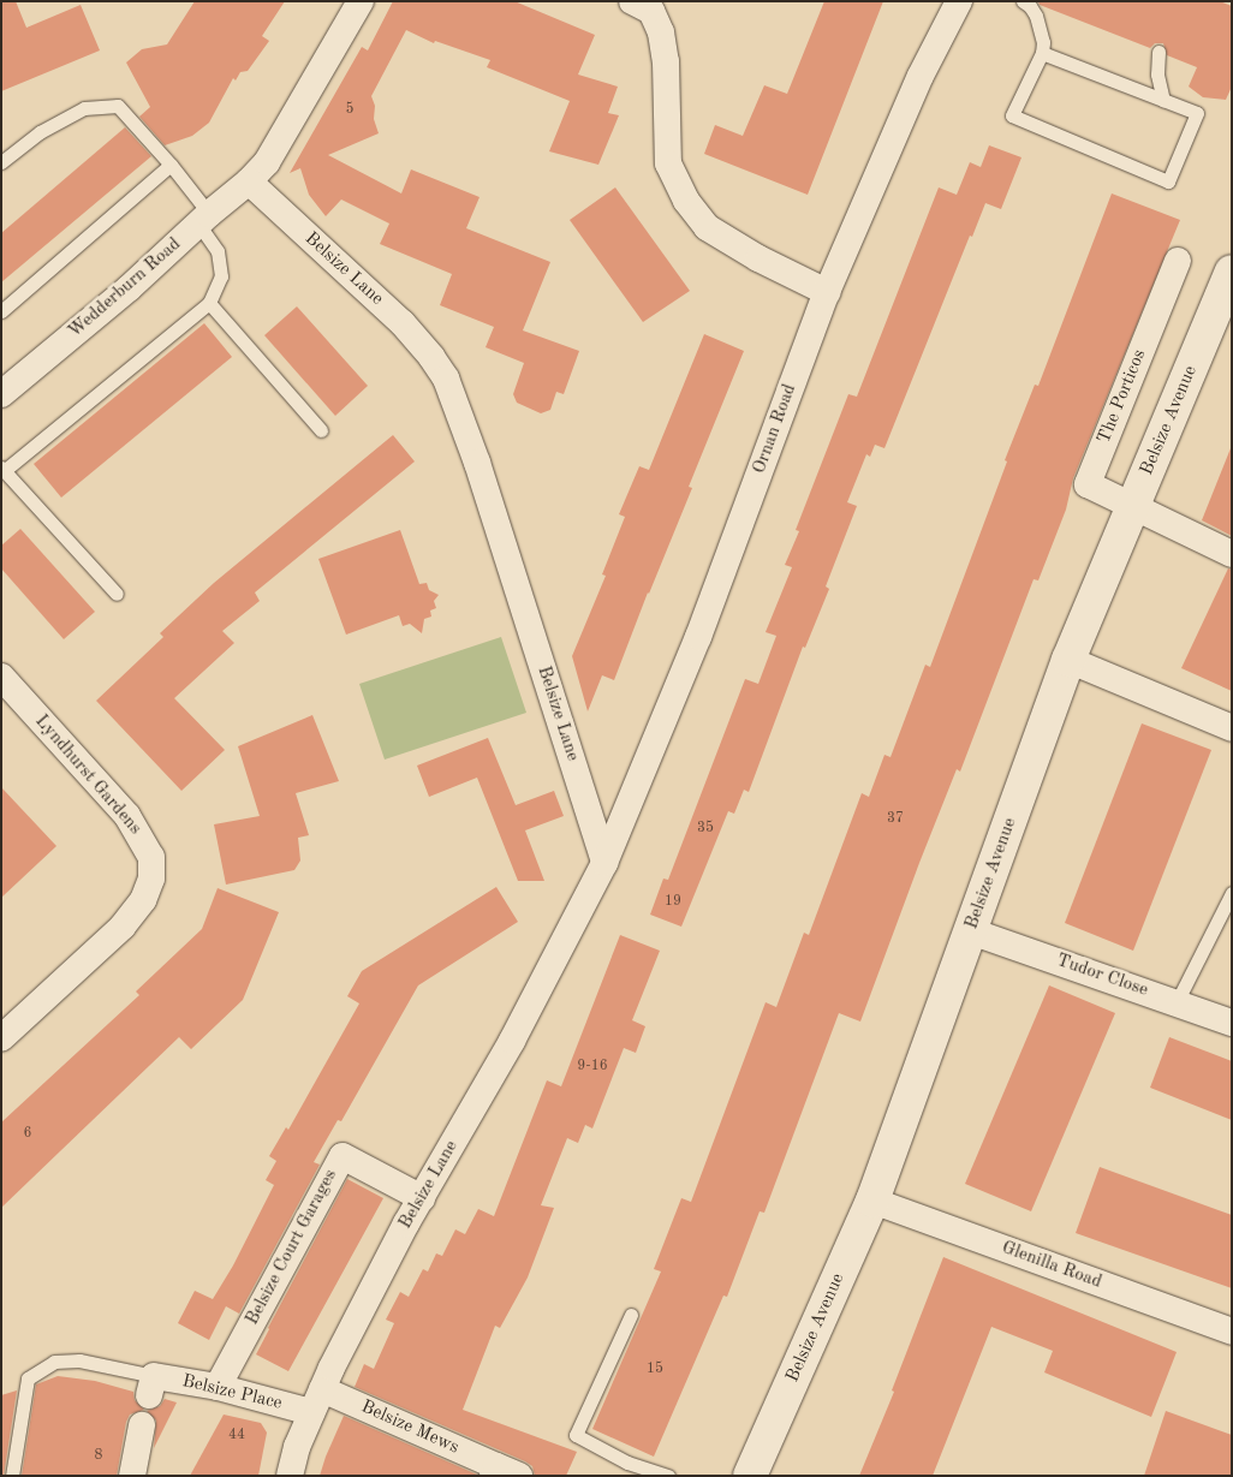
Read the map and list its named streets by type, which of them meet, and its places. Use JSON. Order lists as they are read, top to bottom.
{
  "streets": {
    "street": [
      "Belsize Lane",
      "Wedderburn Road",
      "The Porticos",
      "Belsize Avenue",
      "Ornan Road",
      "Lyndhurst Gardens",
      "Tudor Close",
      "Belsize Court Garages",
      "Glenilla Road",
      "Belsize Place",
      "Belsize Mews"
    ]
  },
  "crossings": [
    ["Belsize Lane", "Wedderburn Road"],
    ["Belsize Lane", "Ornan Road"],
    ["Belsize Lane", "Belsize Court Garages"],
    ["Belsize Lane", "Belsize Place"],
    ["Belsize Lane", "Belsize Mews"],
    ["The Porticos", "Belsize Avenue"],
    ["Belsize Avenue", "Tudor Close"],
    ["Belsize Avenue", "Glenilla Road"],
    ["Belsize Court Garages", "Belsize Place"],
    ["Belsize Place", "Belsize Mews"]
  ],
  "house_numbers": [
    "5",
    "37",
    "35",
    "19",
    "9-16",
    "6",
    "15",
    "44",
    "8"
  ]
}
